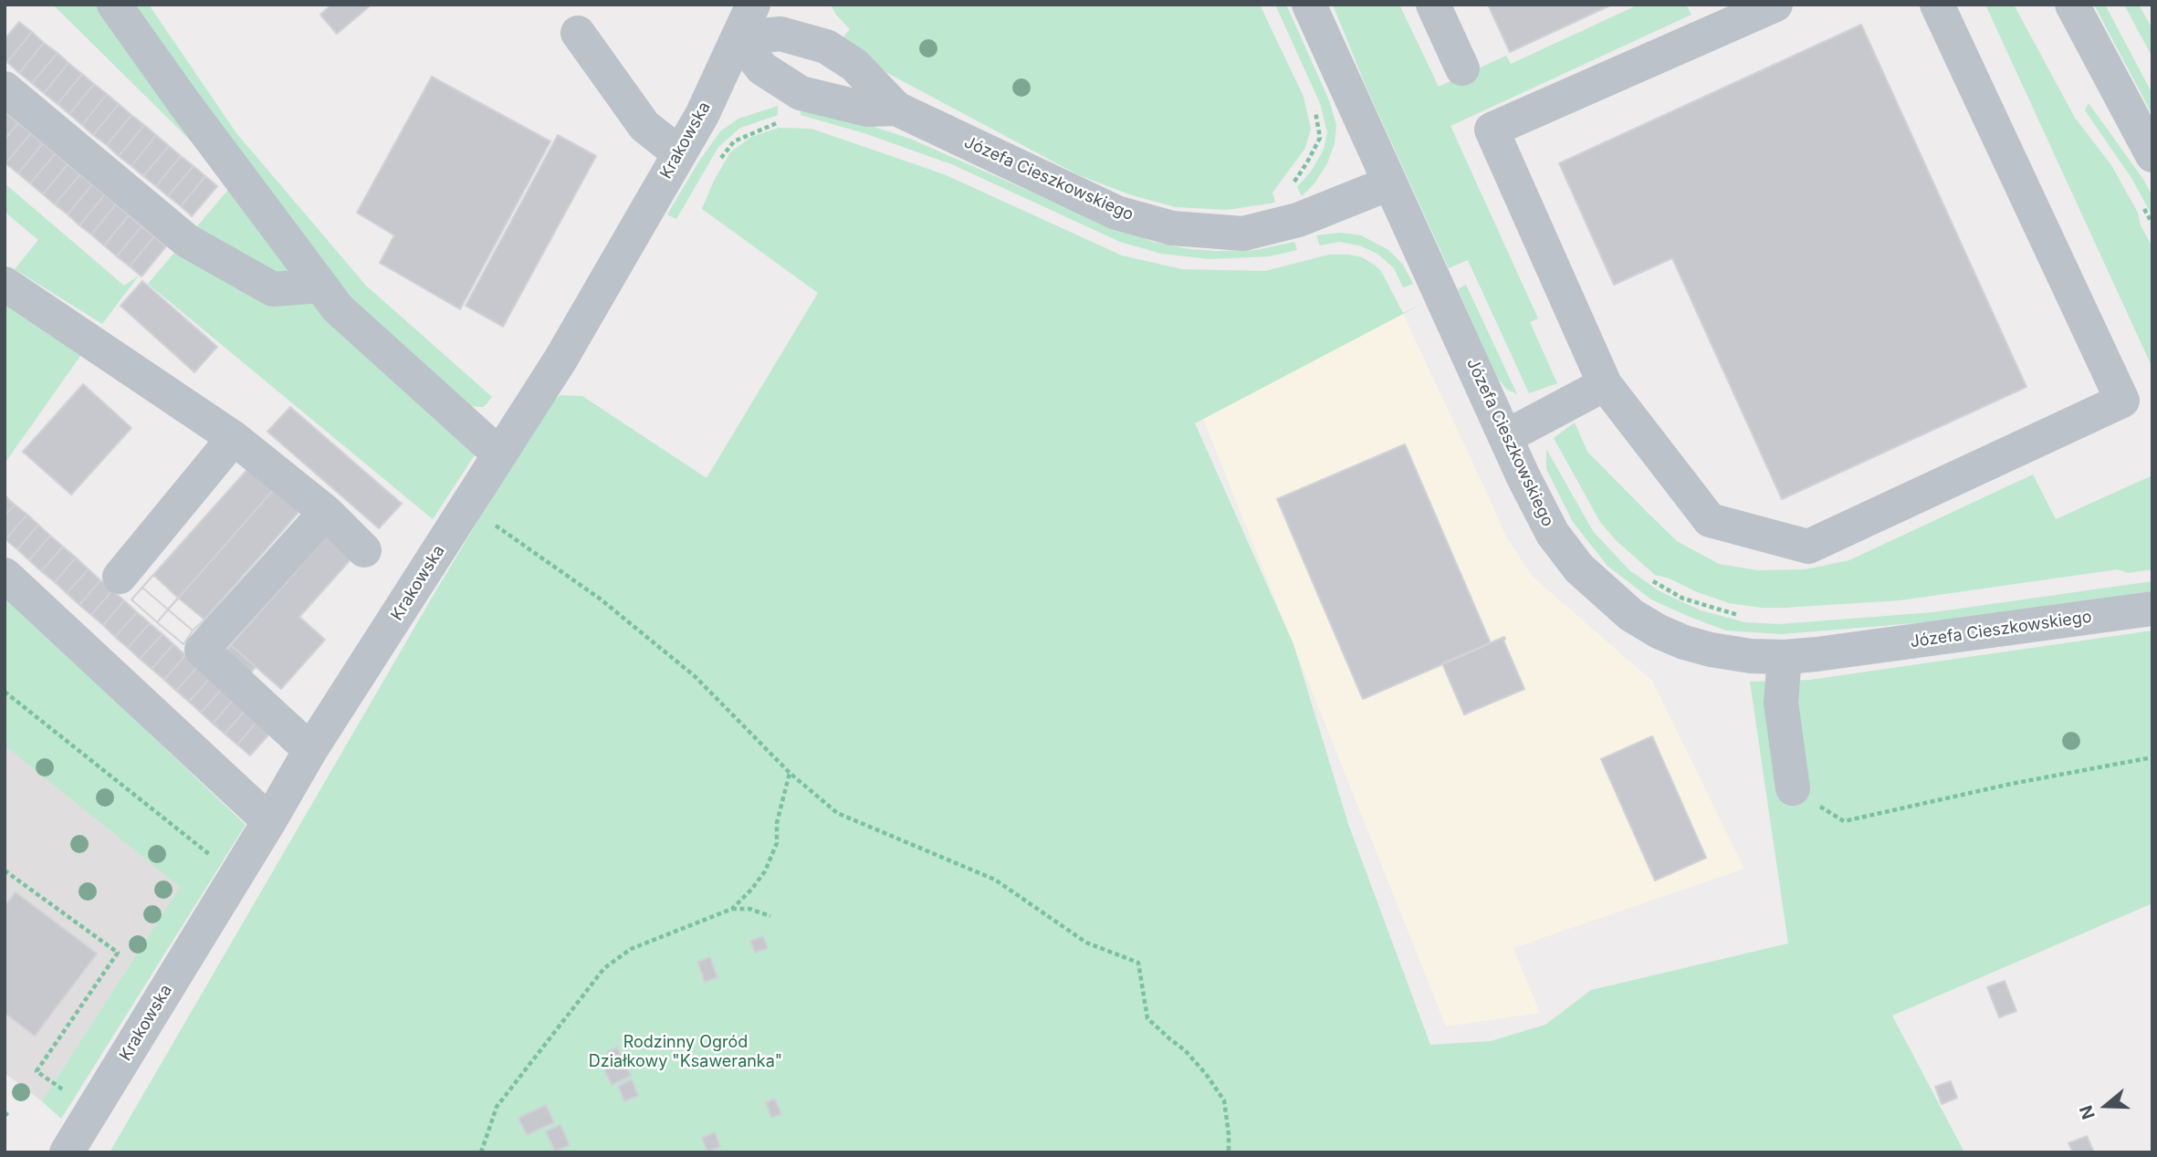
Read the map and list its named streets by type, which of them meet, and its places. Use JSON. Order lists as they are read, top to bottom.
{
  "streets": {
    "street": ["Krakowska", "Józefa Cieszkowskiego"]
  },
  "crossings": [
    ["Krakowska", "Józefa Cieszkowskiego"]
  ],
  "parks": ["Rodzinny Ogród Działkowy \"Ksaweranka\""],
  "north": "left"
}
